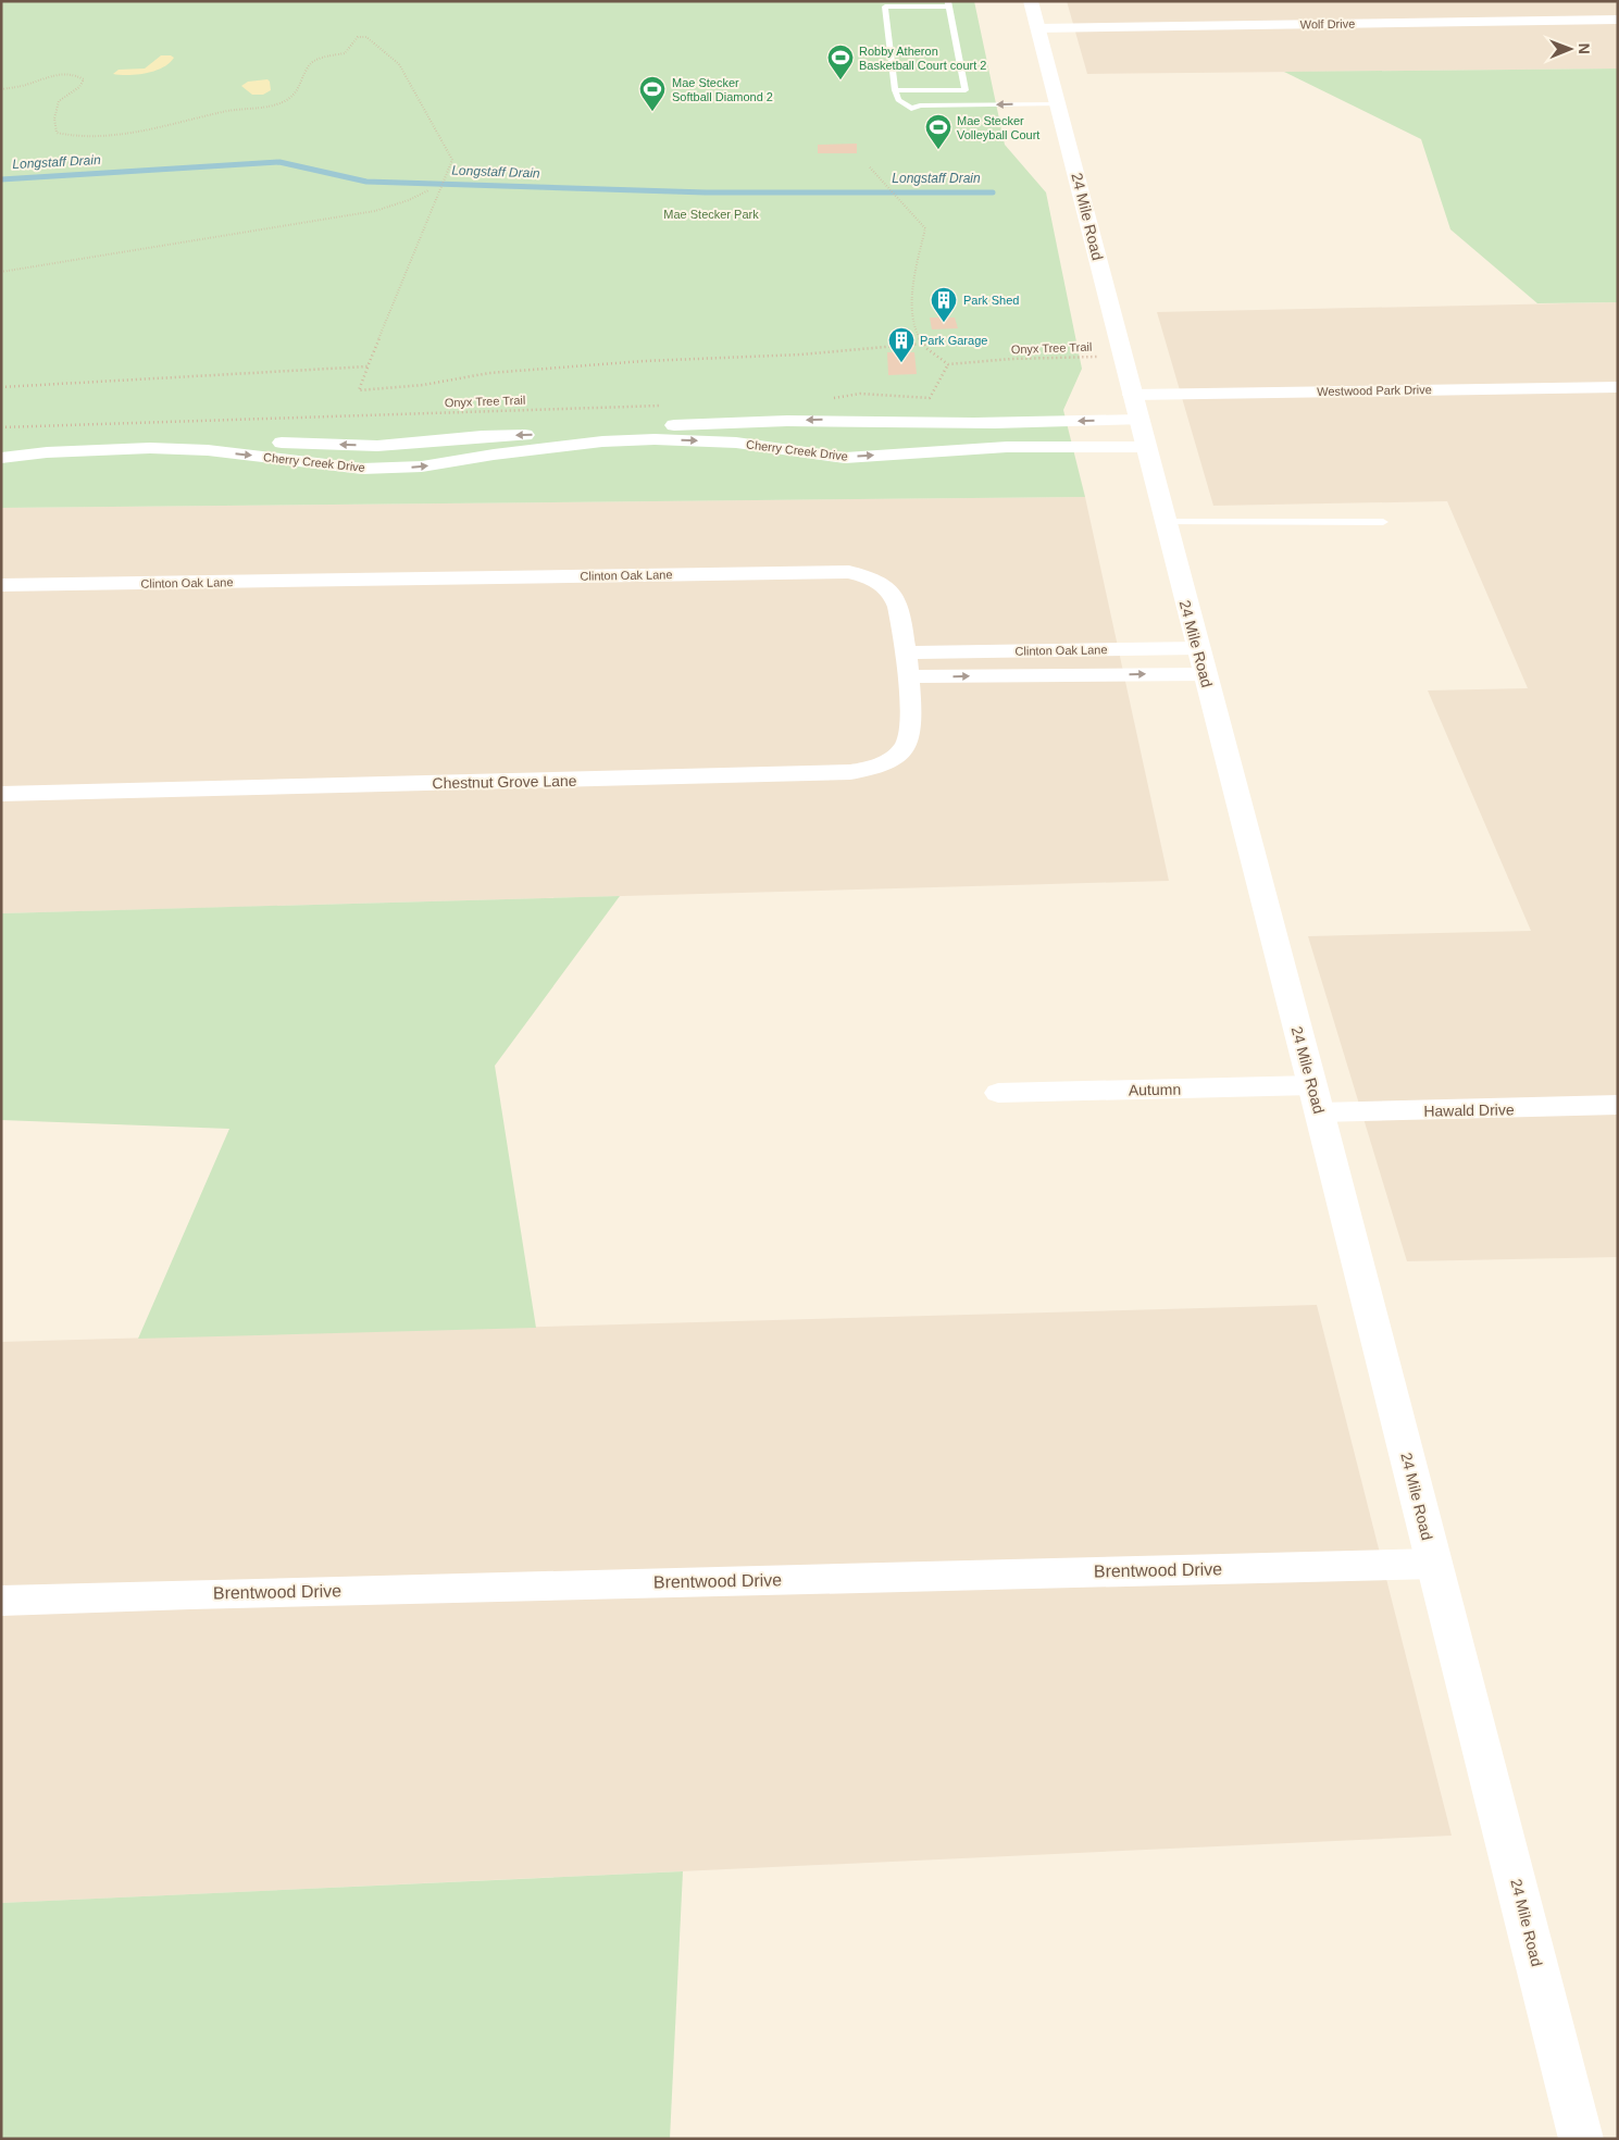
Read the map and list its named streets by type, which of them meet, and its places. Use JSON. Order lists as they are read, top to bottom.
{
  "streets": {
    "street": [
      "Wolf Drive",
      "24 Mile Road",
      "Westwood Park Drive",
      "Cherry Creek Drive",
      "Clinton Oak Lane",
      "Chestnut Grove Lane",
      "Autumn",
      "Hawald Drive",
      "Brentwood Drive"
    ],
    "path": ["Onyx Tree Trail"]
  },
  "crossings": [
    ["Wolf Drive", "24 Mile Road"],
    ["24 Mile Road", "Onyx Tree Trail"],
    ["24 Mile Road", "Westwood Park Drive"],
    ["24 Mile Road", "Cherry Creek Drive"],
    ["24 Mile Road", "Clinton Oak Lane"],
    ["24 Mile Road", "Autumn"],
    ["24 Mile Road", "Hawald Drive"],
    ["24 Mile Road", "Brentwood Drive"],
    ["Westwood Park Drive", "Cherry Creek Drive"],
    ["Clinton Oak Lane", "Chestnut Grove Lane"],
    ["Autumn", "Hawald Drive"]
  ],
  "water": ["Longstaff Drain"],
  "parks": ["Mae Stecker Park"],
  "places": {
    "sports": ["Robby Atheron Basketball Court court 2", "Mae Stecker Softball Diamond 2", "Mae Stecker Volleyball Court"],
    "building": ["Park Shed", "Park Garage"]
  },
  "north": "right"
}
